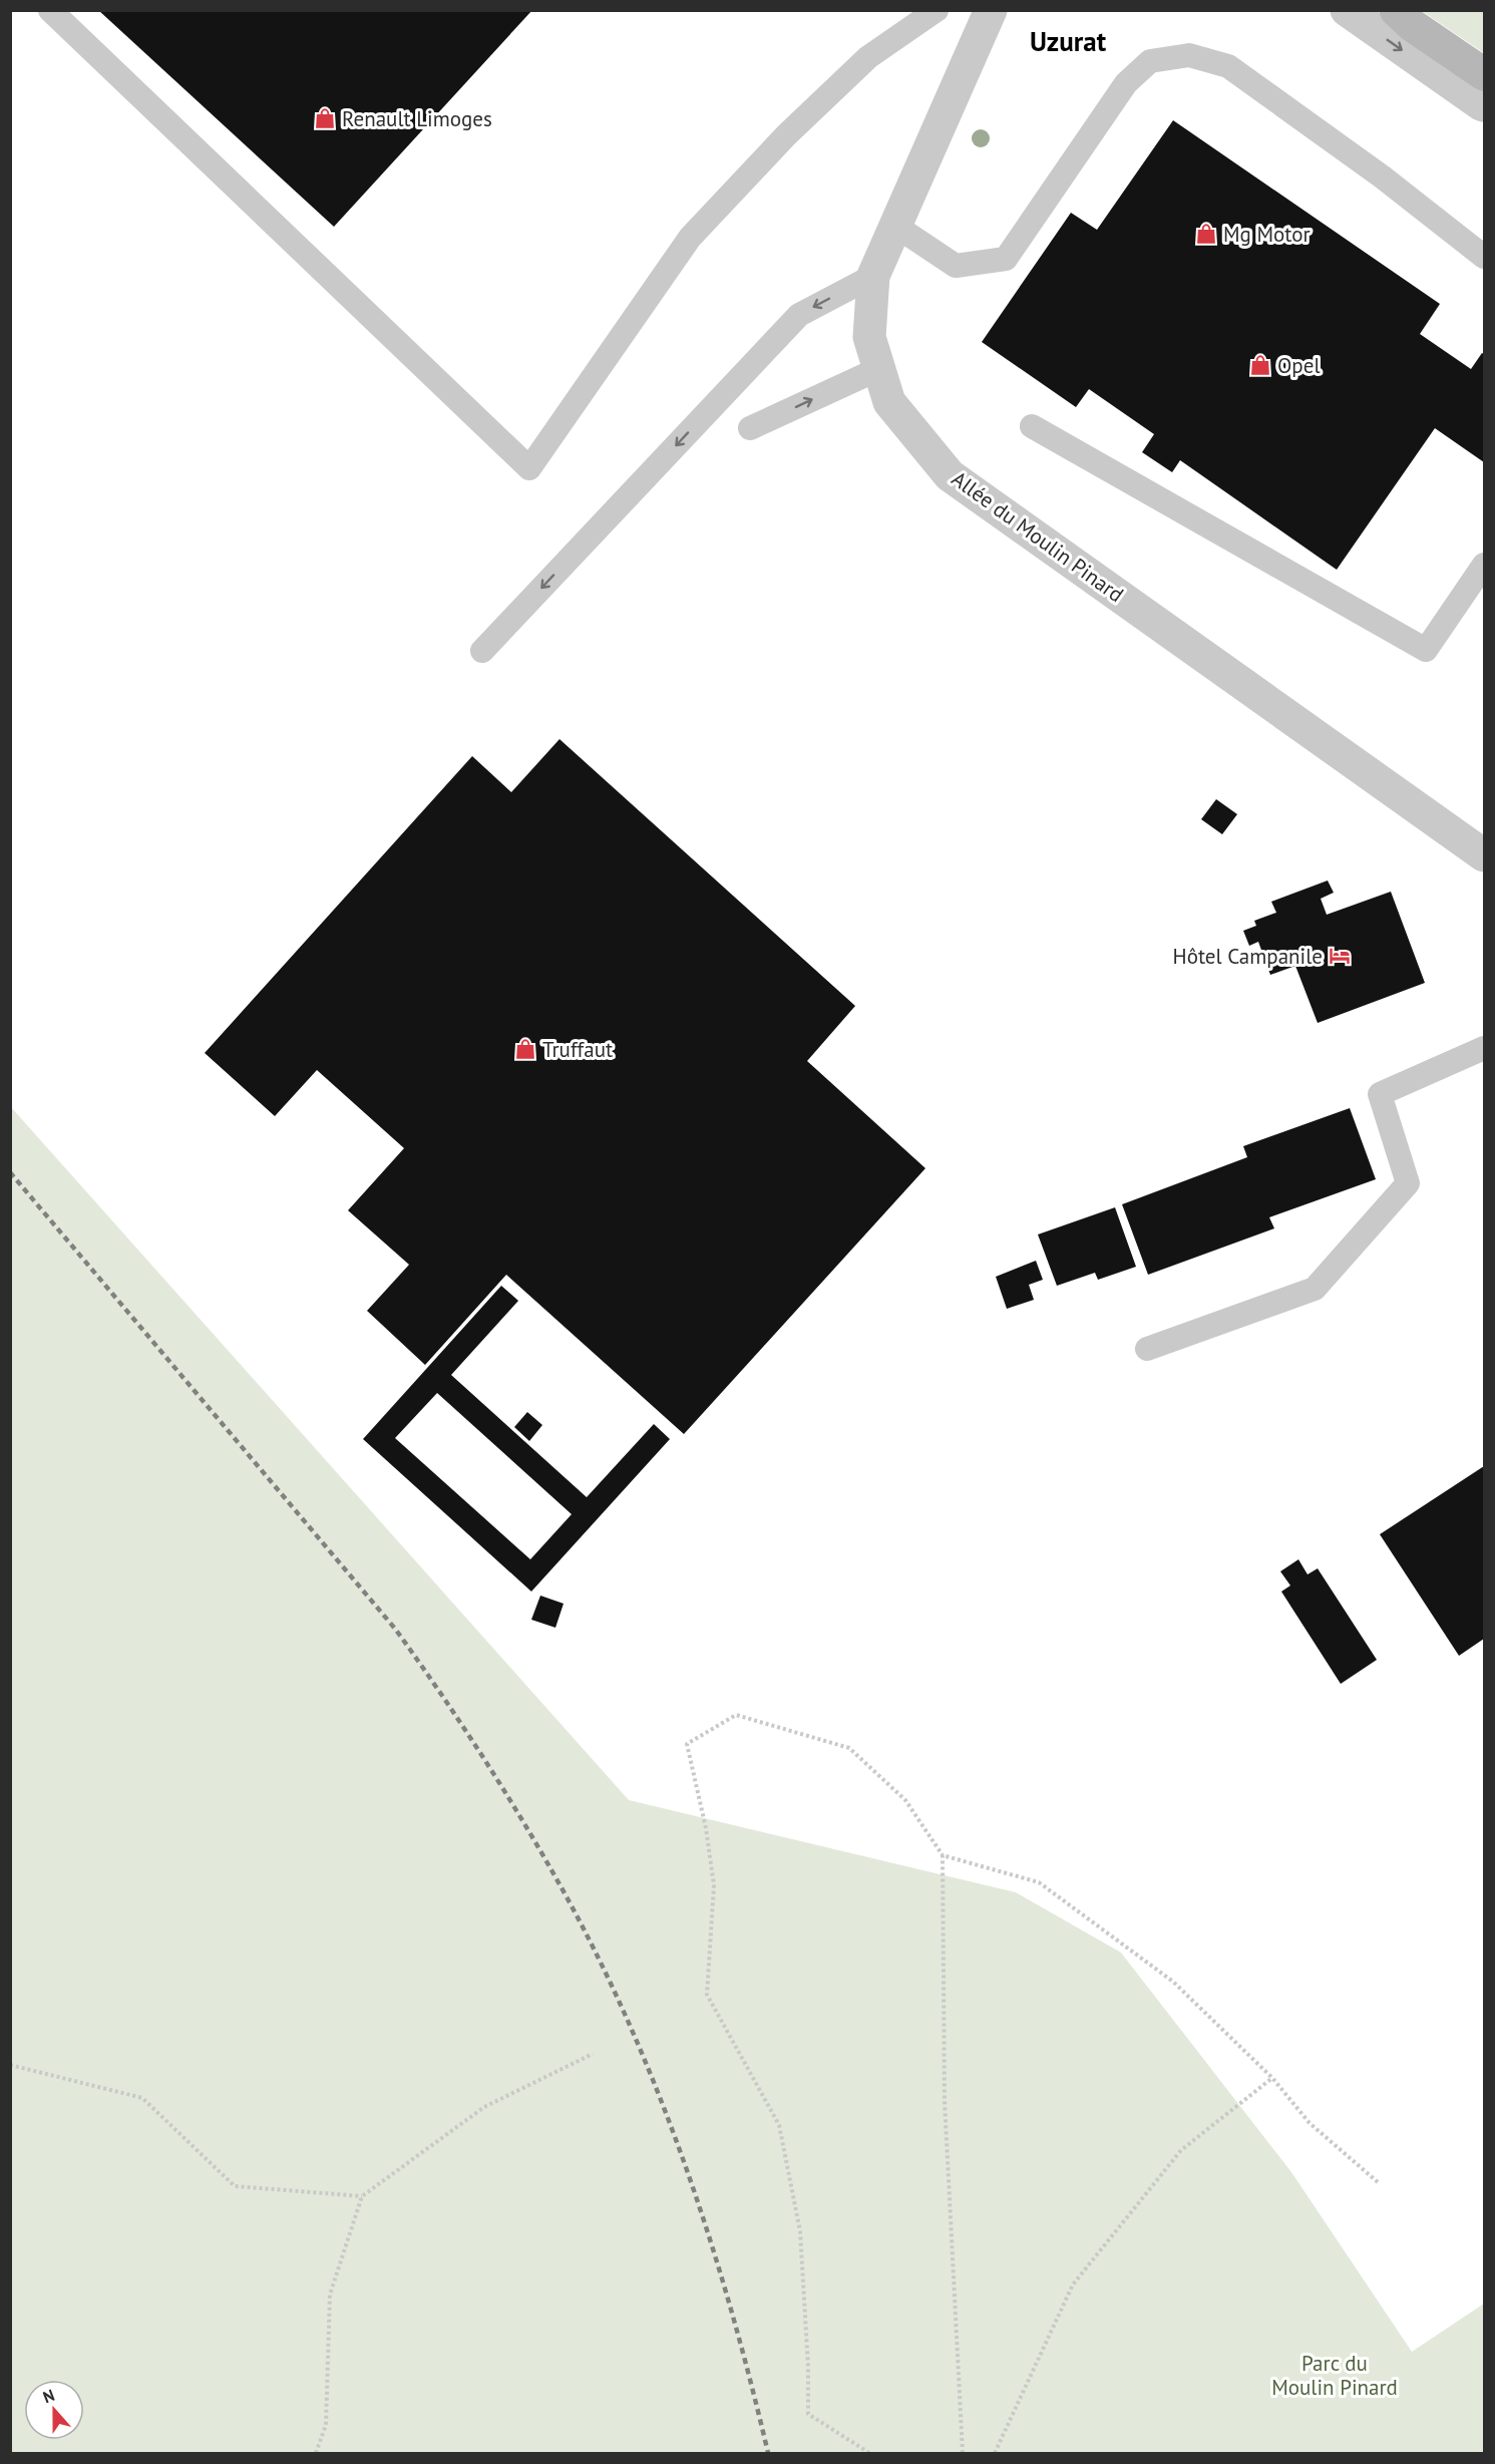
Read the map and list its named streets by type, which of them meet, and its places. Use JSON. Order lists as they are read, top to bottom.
{
  "streets": {
    "street": ["Allée du Moulin Pinard"]
  },
  "districts": ["Uzurat"],
  "parks": ["Parc du Moulin Pinard"],
  "places": {
    "shop": [
      "Renault Limoges",
      "Mg Motor",
      "Opel",
      "Truffaut"
    ],
    "hotel": ["Hôtel Campanile"]
  },
  "north": "top"
}
